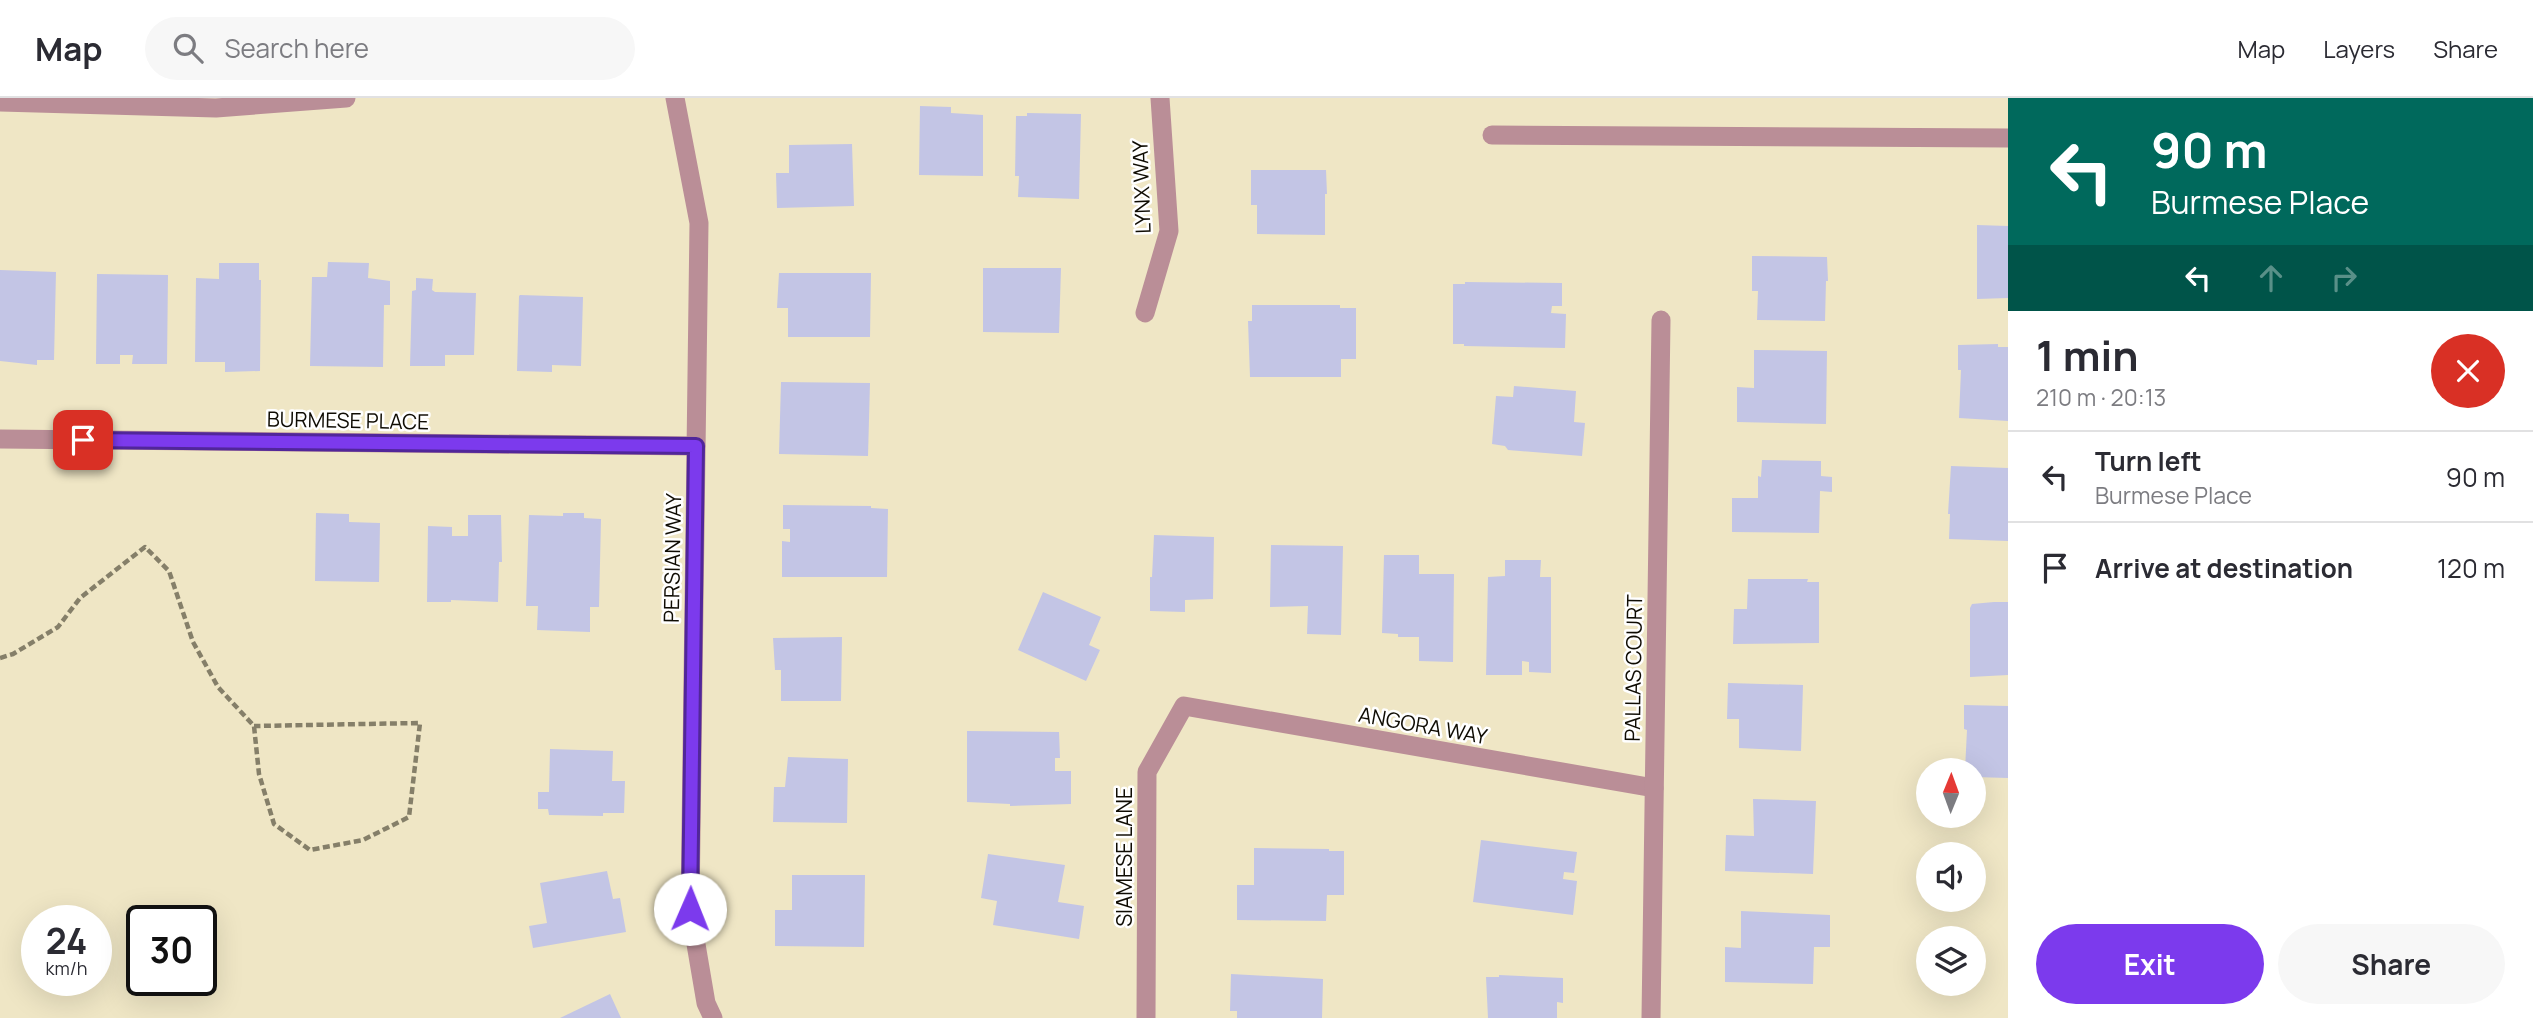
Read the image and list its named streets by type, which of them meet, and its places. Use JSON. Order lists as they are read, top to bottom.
{
  "streets": {
    "street": [
      "LYNX WAY",
      "BURMESE PLACE",
      "PERSIAN WAY",
      "PALLAS COURT",
      "ANGORA WAY",
      "SIAMESE LANE"
    ]
  },
  "crossings": [
    ["BURMESE PLACE", "PERSIAN WAY"],
    ["PALLAS COURT", "ANGORA WAY"],
    ["ANGORA WAY", "SIAMESE LANE"]
  ],
  "north": "top",
  "page": {
    "header": "Map",
    "search": "Search here",
    "nav": ["Map", "Layers", "Share"],
    "turn": ["90 m", "Burmese Place"],
    "heading": ["1 min", "210 m · 20:13"],
    "list": [
      {
        "name": "Turn left",
        "note": "Burmese Place",
        "value": "90 m"
      },
      {
        "name": "Arrive at destination",
        "value": "120 m"
      }
    ],
    "speed": "24 km/h",
    "limit": "30",
    "buttons": ["Exit", "Share"]
  }
}
